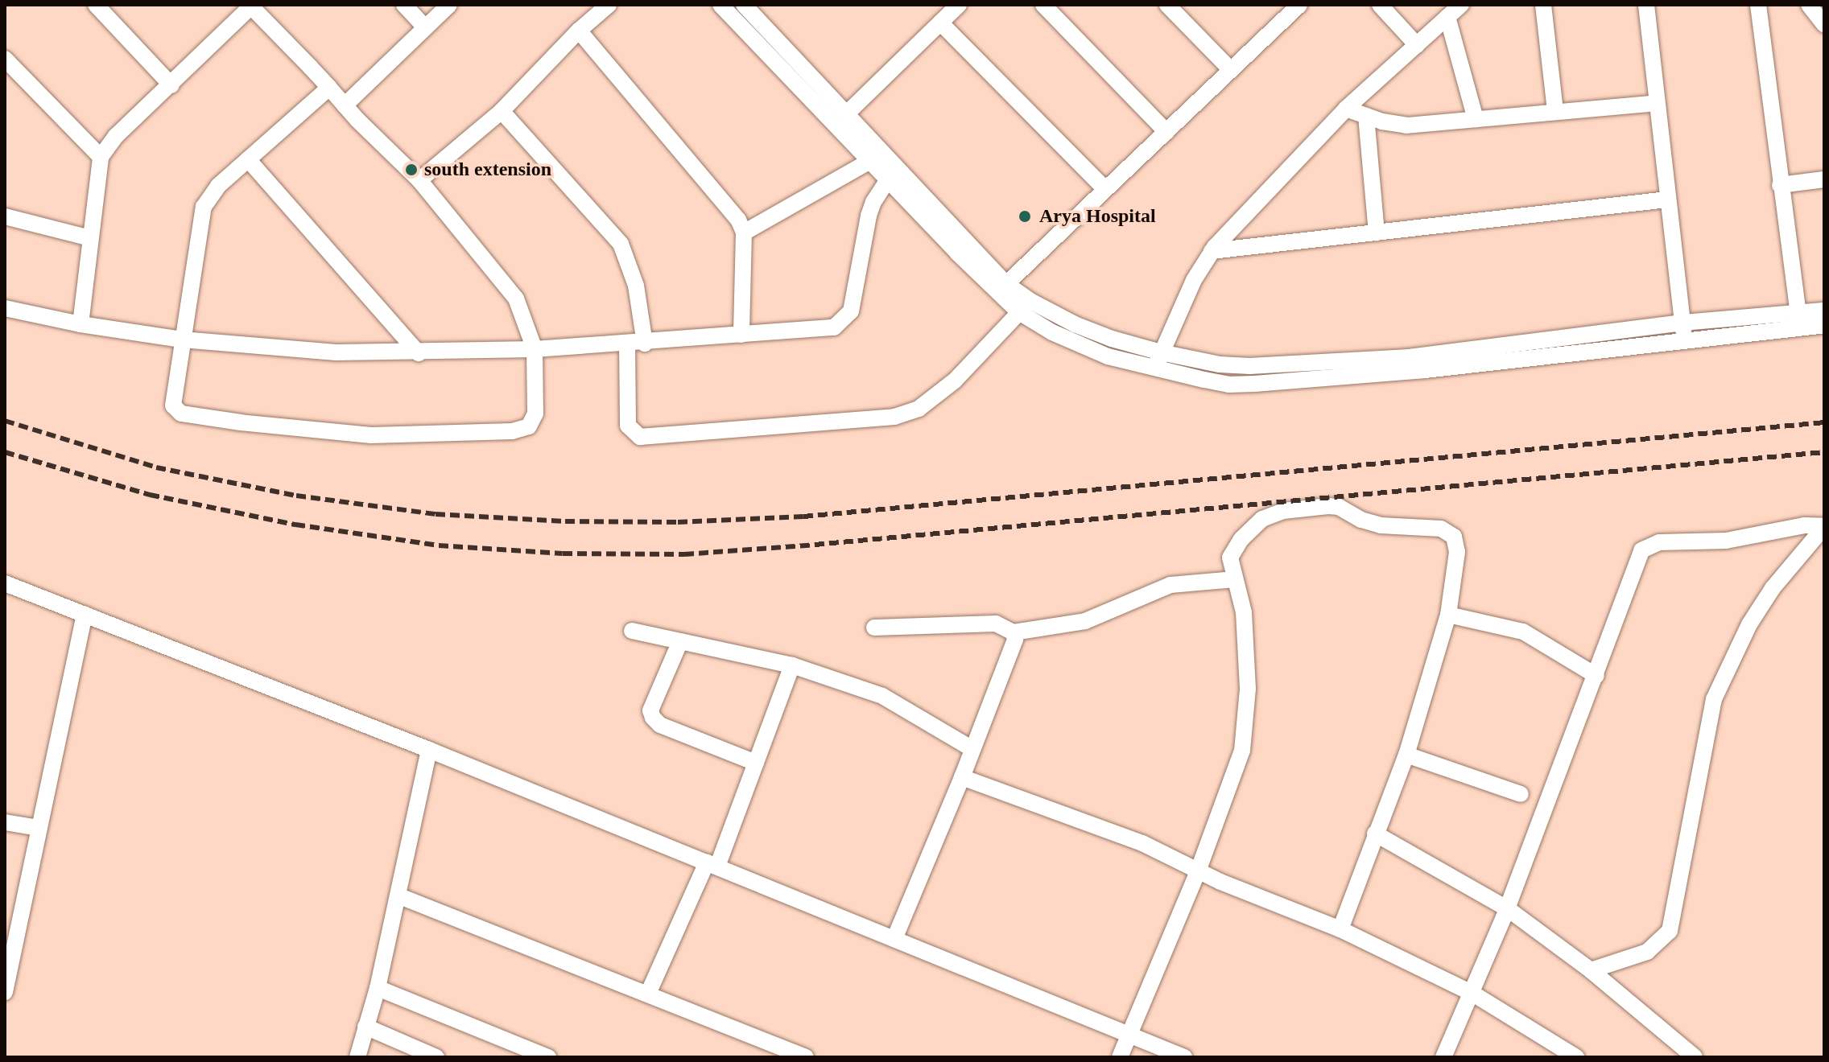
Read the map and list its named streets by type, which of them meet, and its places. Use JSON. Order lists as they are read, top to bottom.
{
  "places": ["south extension", "Arya Hospital"]
}
